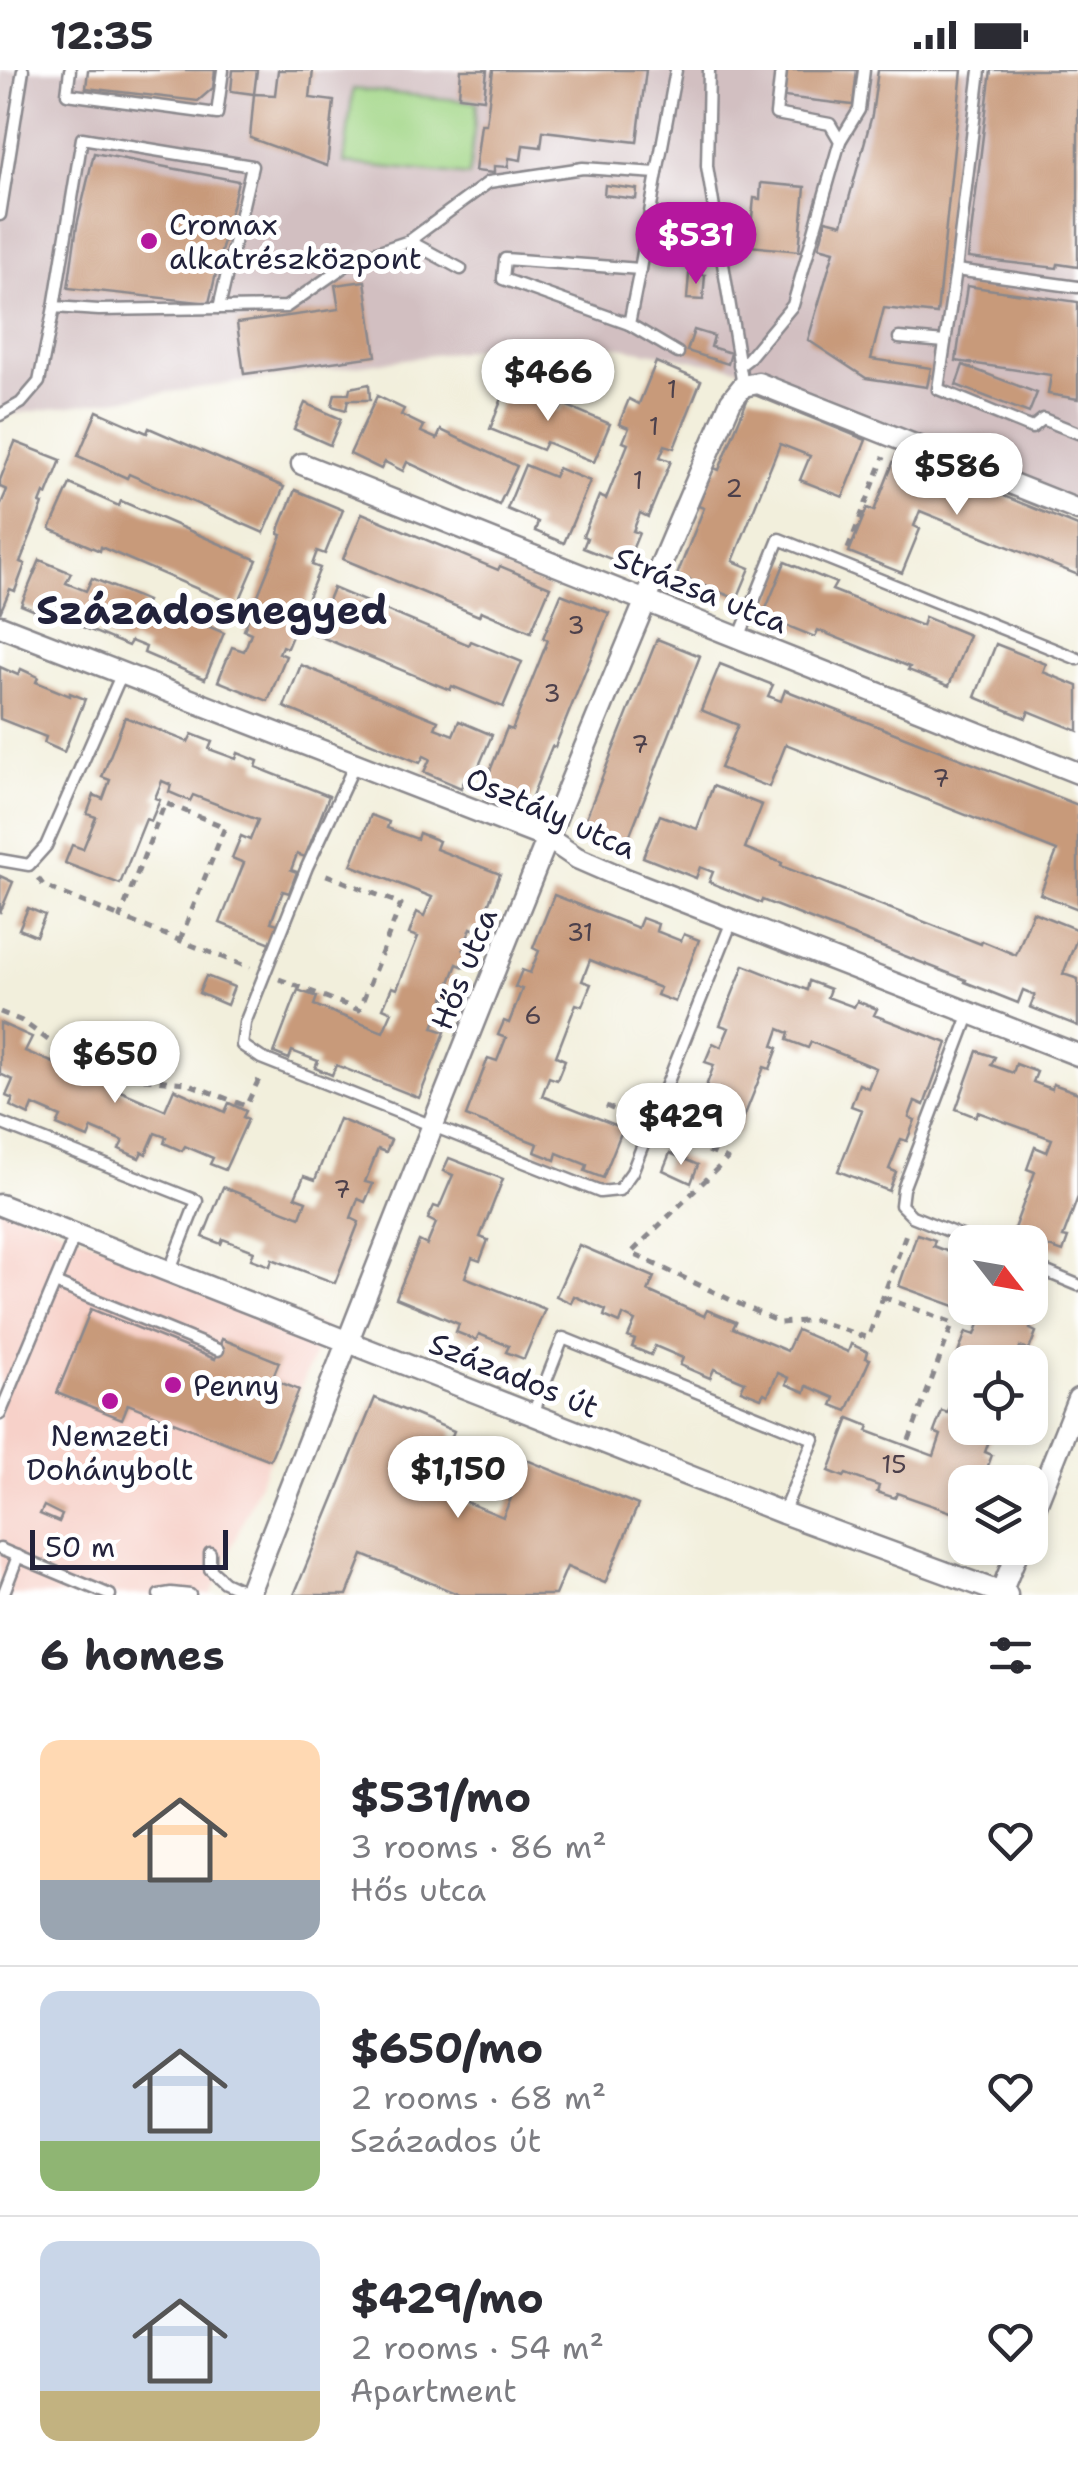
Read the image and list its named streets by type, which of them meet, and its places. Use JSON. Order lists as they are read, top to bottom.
{
  "streets": {
    "street": [
      "Strázsa utca",
      "Osztály utca",
      "Hős utca",
      "Százados út"
    ]
  },
  "crossings": [
    ["Strázsa utca", "Hős utca"],
    ["Osztály utca", "Hős utca"],
    ["Hős utca", "Százados út"]
  ],
  "districts": ["Századosnegyed"],
  "places": ["Cromax alkatrészközpont", "Penny", "Nemzeti Dohánybolt"],
  "house_numbers": [
    "1",
    "1",
    "1",
    "2",
    "3",
    "3",
    "7",
    "7",
    "31",
    "6",
    "7",
    "15"
  ],
  "scale_bar": "50 m",
  "north": "bottom right",
  "page": {
    "status": "12:35",
    "price": [
      "$531",
      "$466",
      "$586",
      "$650",
      "$429",
      "$1,150"
    ],
    "scale": "50 m",
    "heading": "6 homes",
    "list": [
      {
        "name": "$531/mo",
        "note": "3 rooms · 86 m² · Hős utca"
      },
      {
        "name": "$650/mo",
        "note": "2 rooms · 68 m² · Százados út"
      },
      {
        "name": "$429/mo",
        "note": "2 rooms · 54 m² · Apartment"
      }
    ]
  }
}
